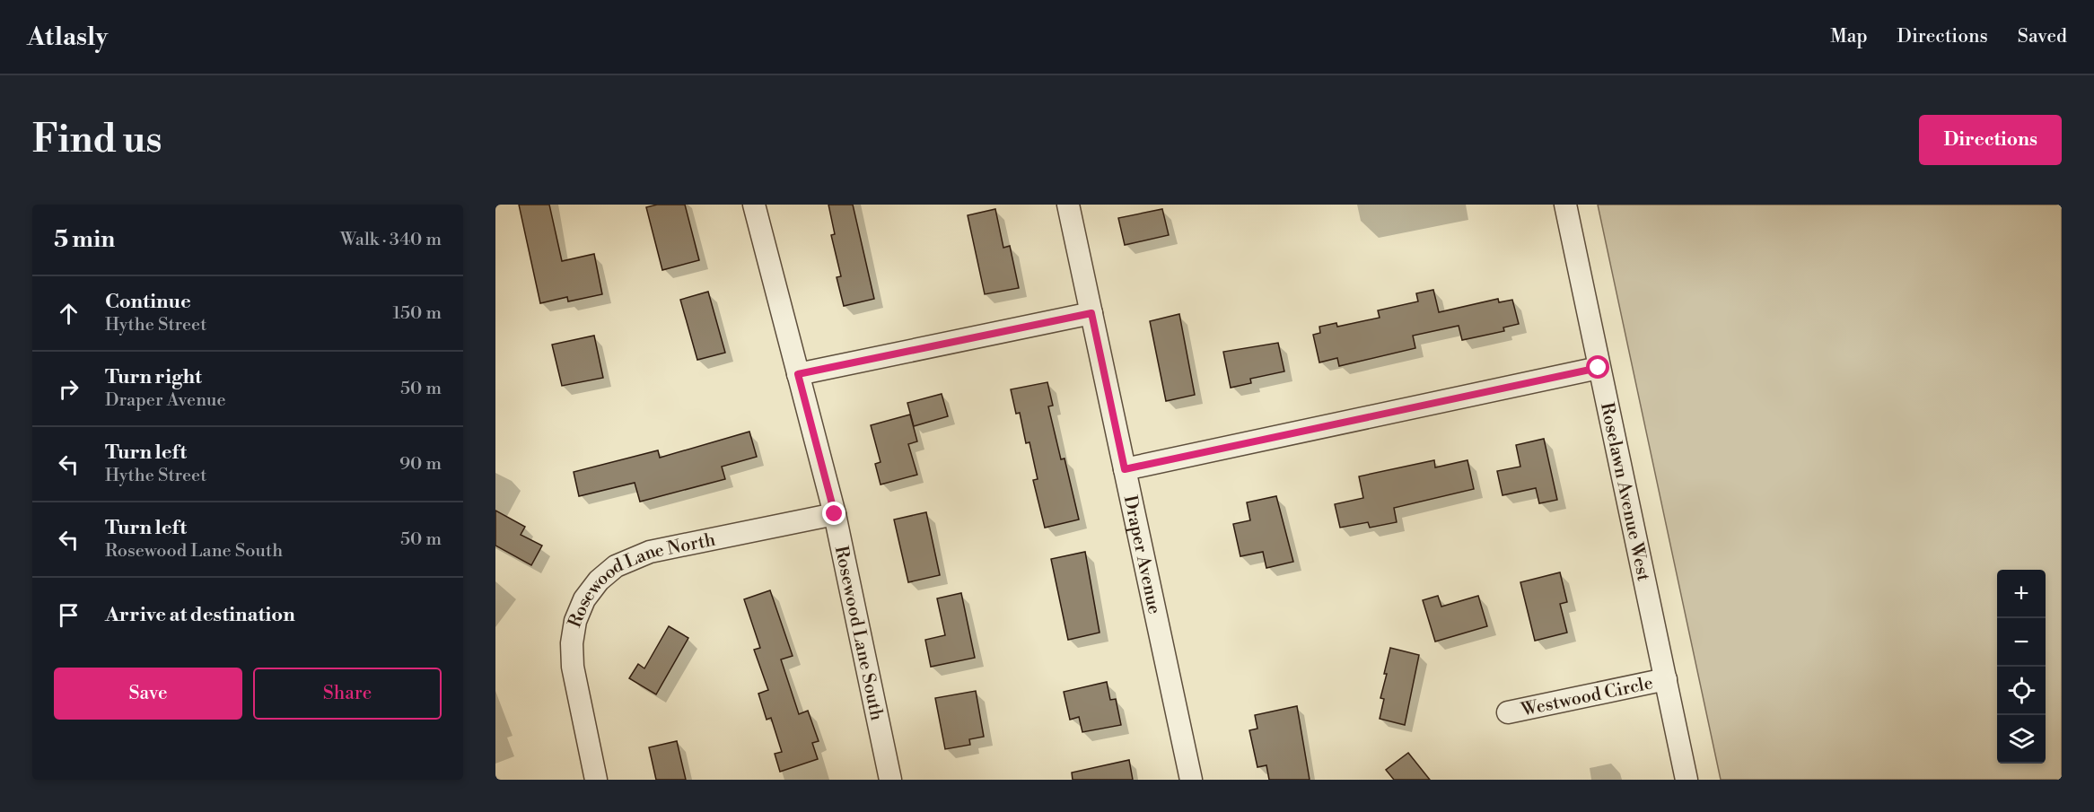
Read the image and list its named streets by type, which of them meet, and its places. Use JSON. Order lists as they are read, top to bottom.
{
  "streets": {
    "street": [
      "Roselawn Avenue West",
      "Draper Avenue",
      "Rosewood Lane North",
      "Rosewood Lane South",
      "Westwood Circle"
    ]
  },
  "crossings": [
    ["Roselawn Avenue West", "Westwood Circle"],
    ["Rosewood Lane North", "Rosewood Lane South"]
  ],
  "page": {
    "header": "Atlasly",
    "nav": ["Map", "Directions", "Saved"],
    "buttons": [
      "Directions",
      ["Save", "Share"]
    ],
    "title": "Find us",
    "heading": ["5 min", "Walk · 340 m"],
    "list": [
      ["Continue", "Hythe Street", "150 m"],
      ["Turn right", "Draper Avenue", "50 m"],
      ["Turn left", "Hythe Street", "90 m"],
      ["Turn left", "Rosewood Lane South", "50 m"],
      "Arrive at destination"
    ],
    "map_buttons": ["+", "−"]
  }
}
